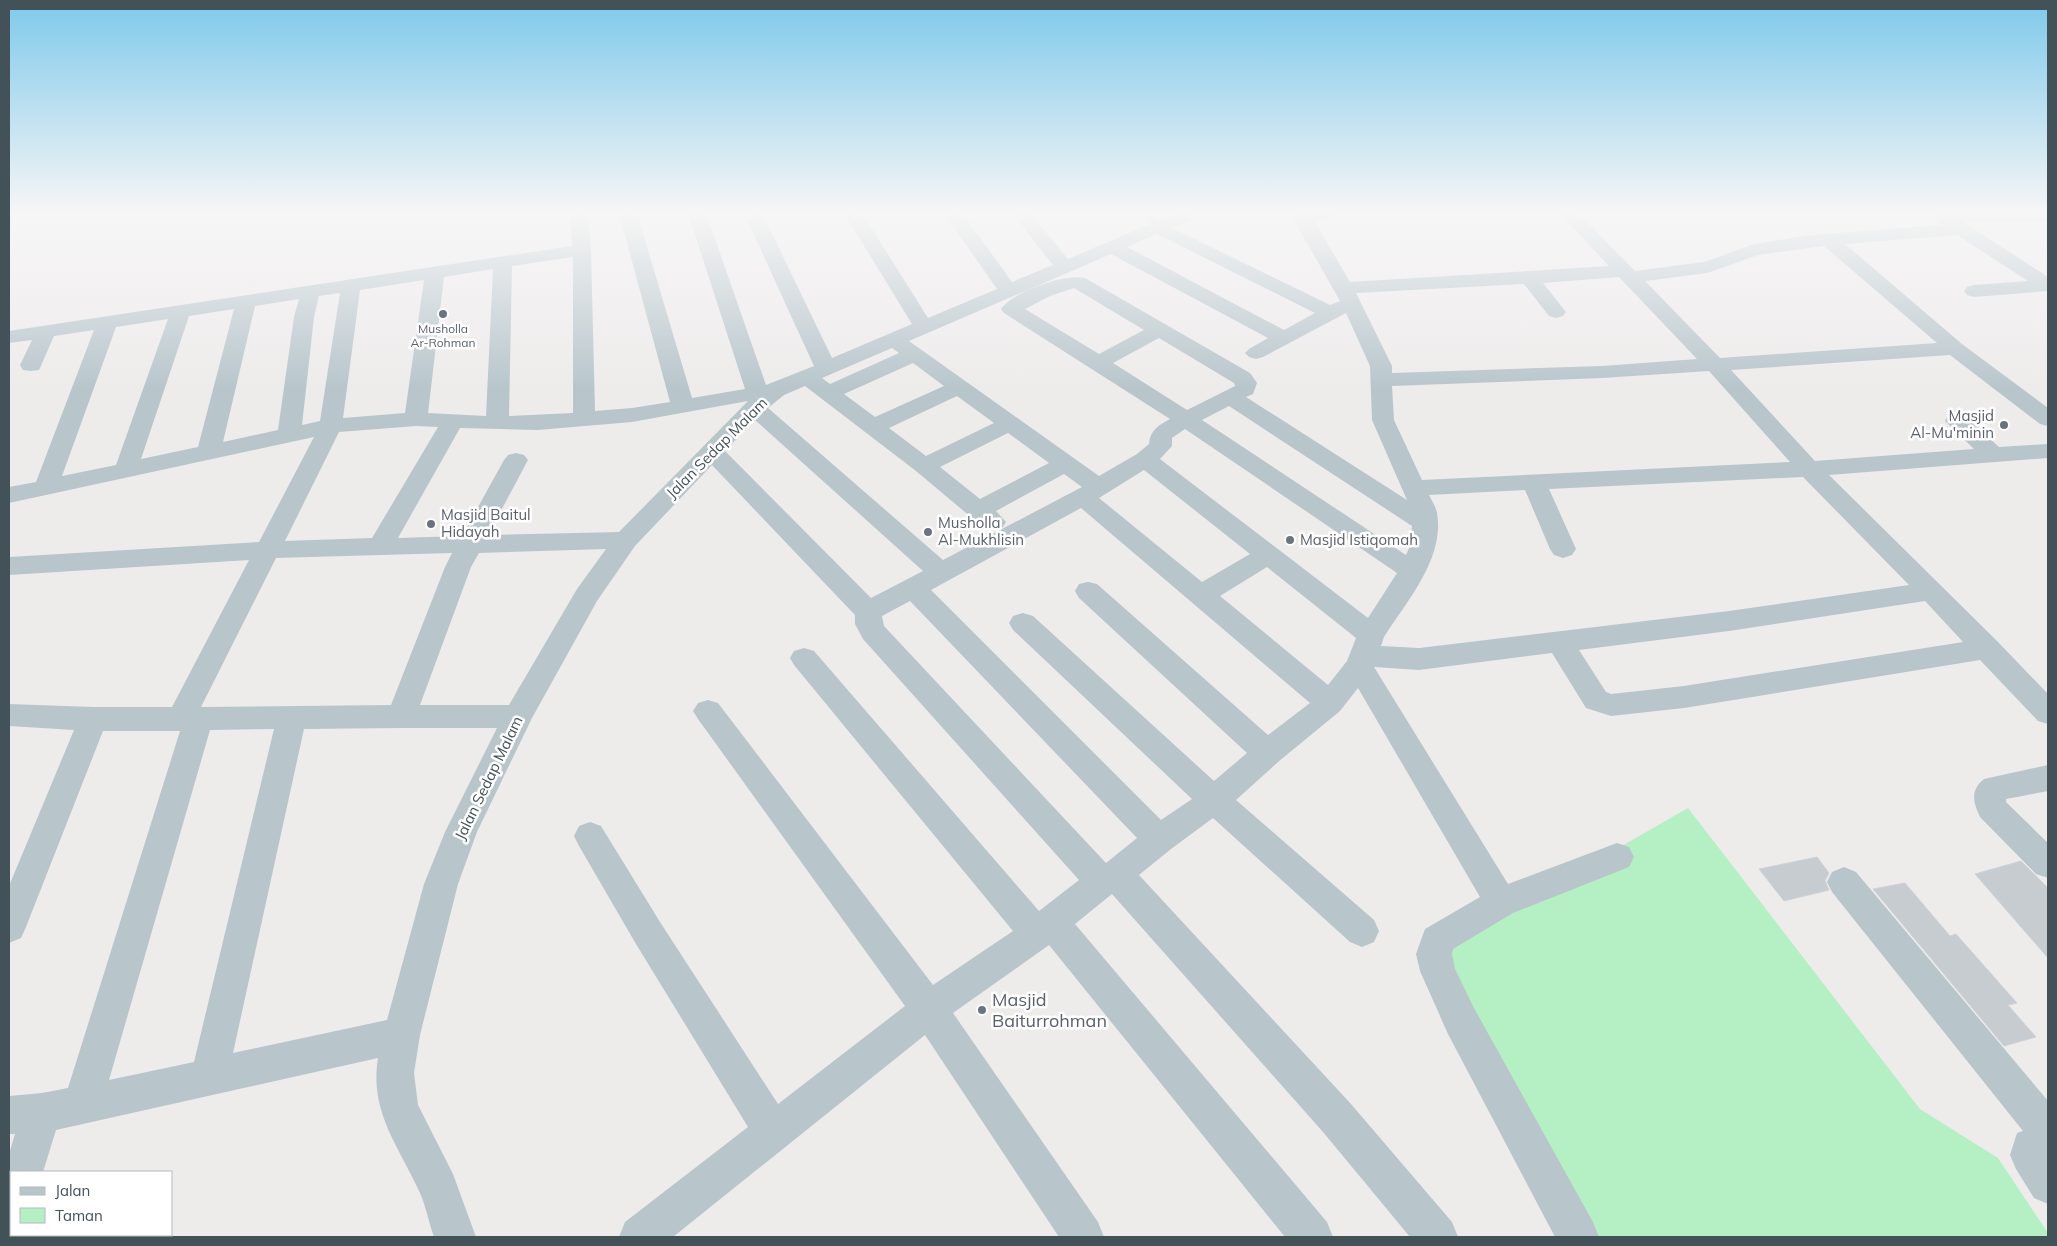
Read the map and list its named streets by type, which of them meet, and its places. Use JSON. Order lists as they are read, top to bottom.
{
  "streets": {
    "street": ["Jalan Sedap Malam"]
  },
  "places": [
    "Musholla Ar-Rohman",
    "Masjid Al-Mu'minin",
    "Masjid Baitul Hidayah",
    "Musholla Al-Mukhlisin",
    "Masjid Istiqomah",
    "Masjid Baiturrohman"
  ],
  "legend": ["Jalan", "Taman"]
}
